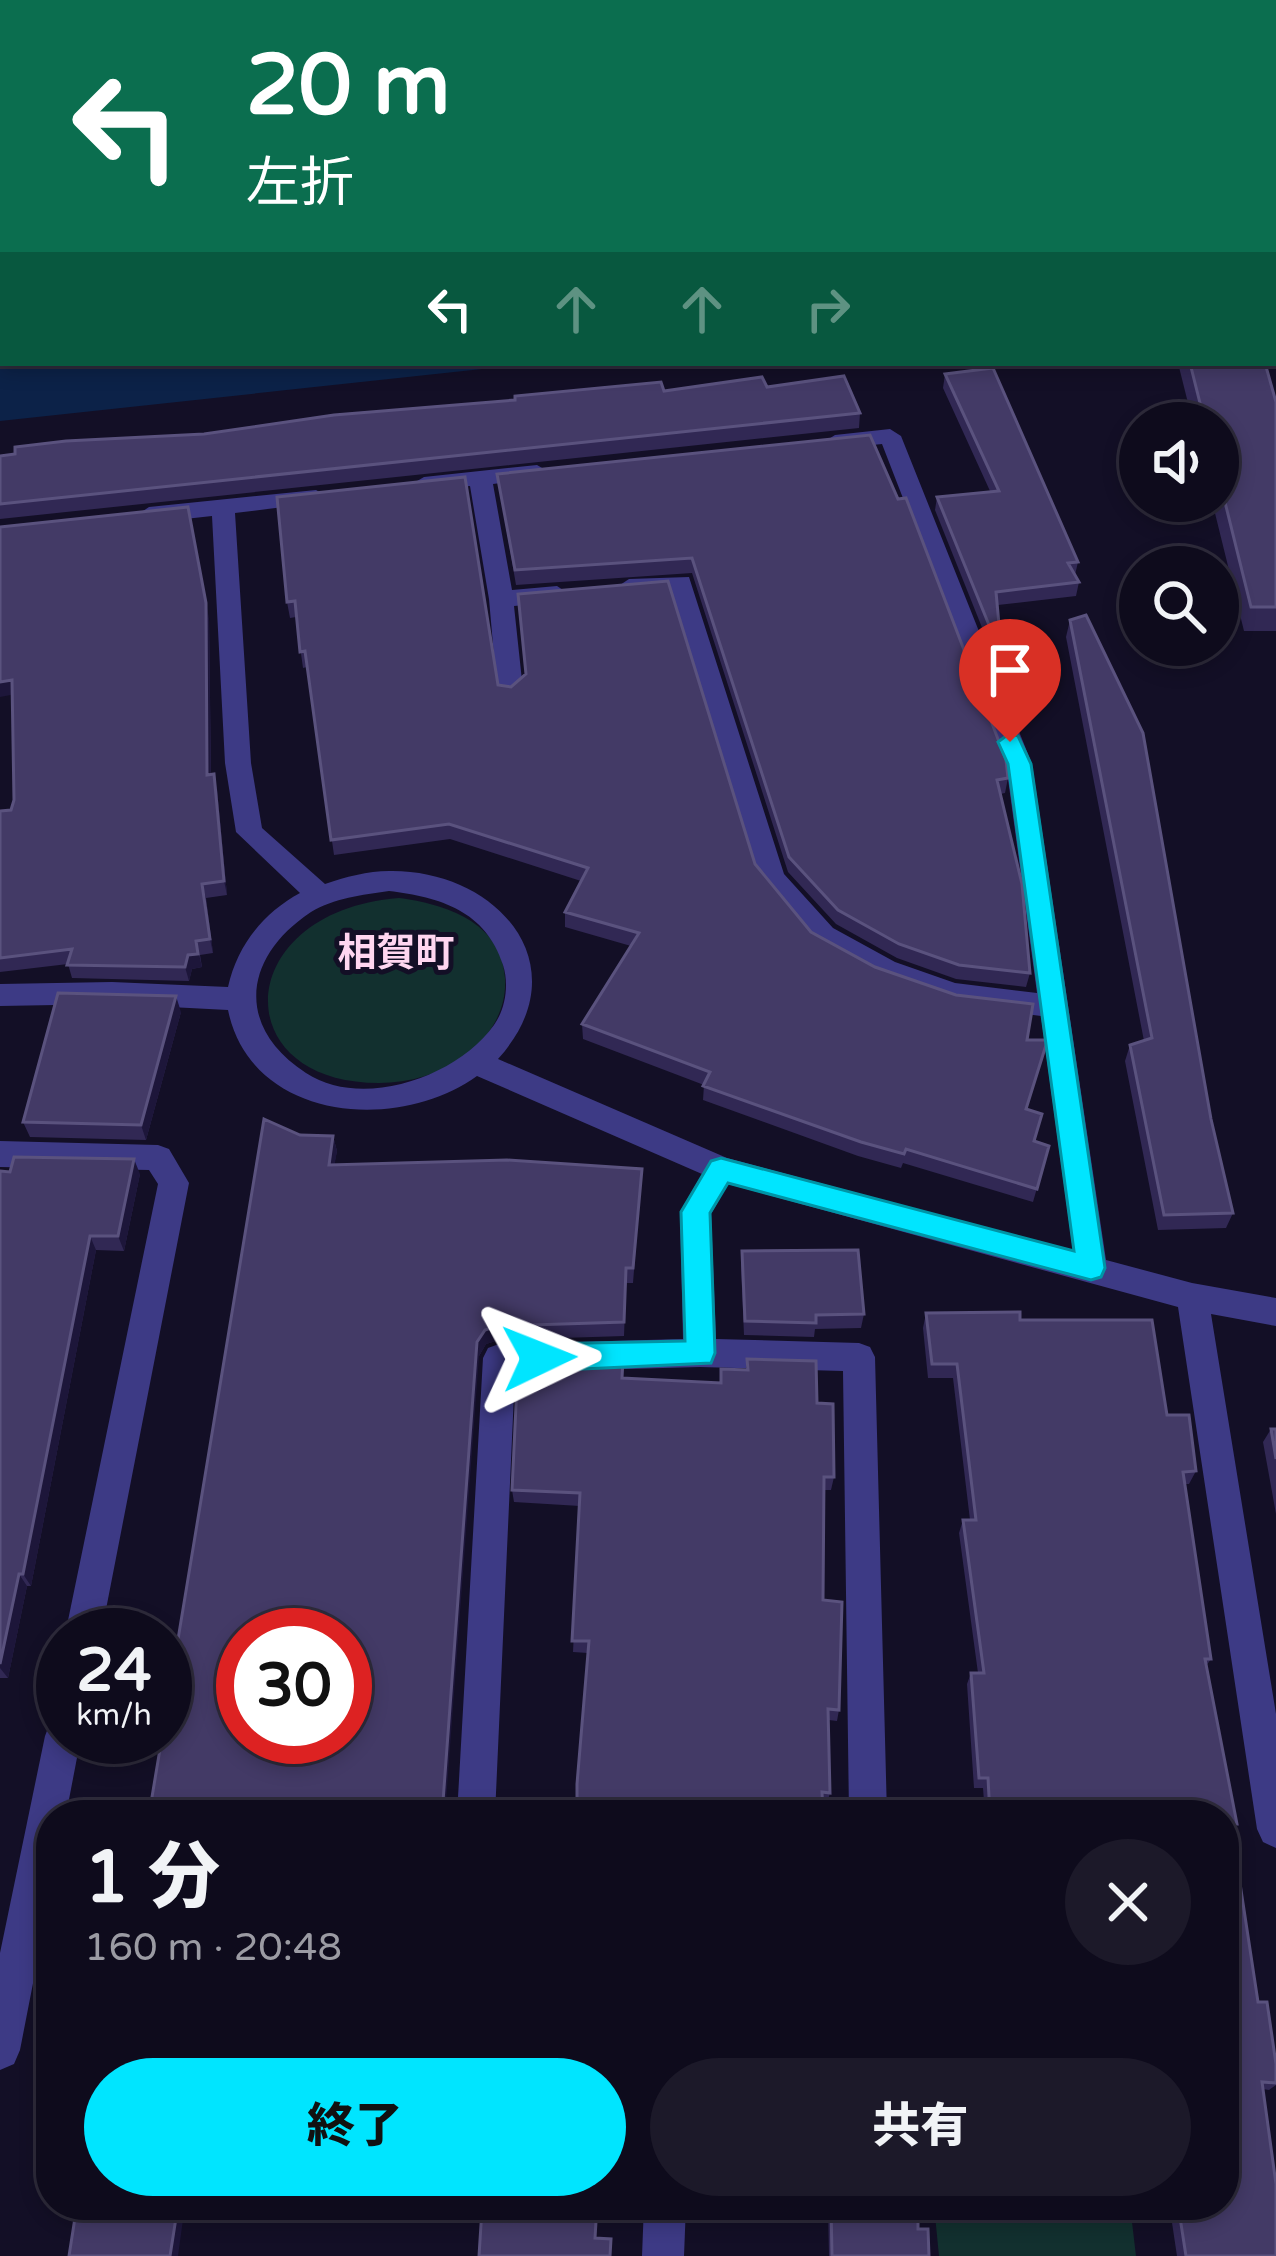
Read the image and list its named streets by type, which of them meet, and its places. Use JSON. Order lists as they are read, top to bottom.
{
  "districts": ["相賀町"],
  "page": {
    "turn": ["20 m", "左折"],
    "speed": "24 km/h",
    "limit": "30",
    "heading": ["1 分", "160 m · 20:48"],
    "buttons": ["終了", "共有"]
  }
}
